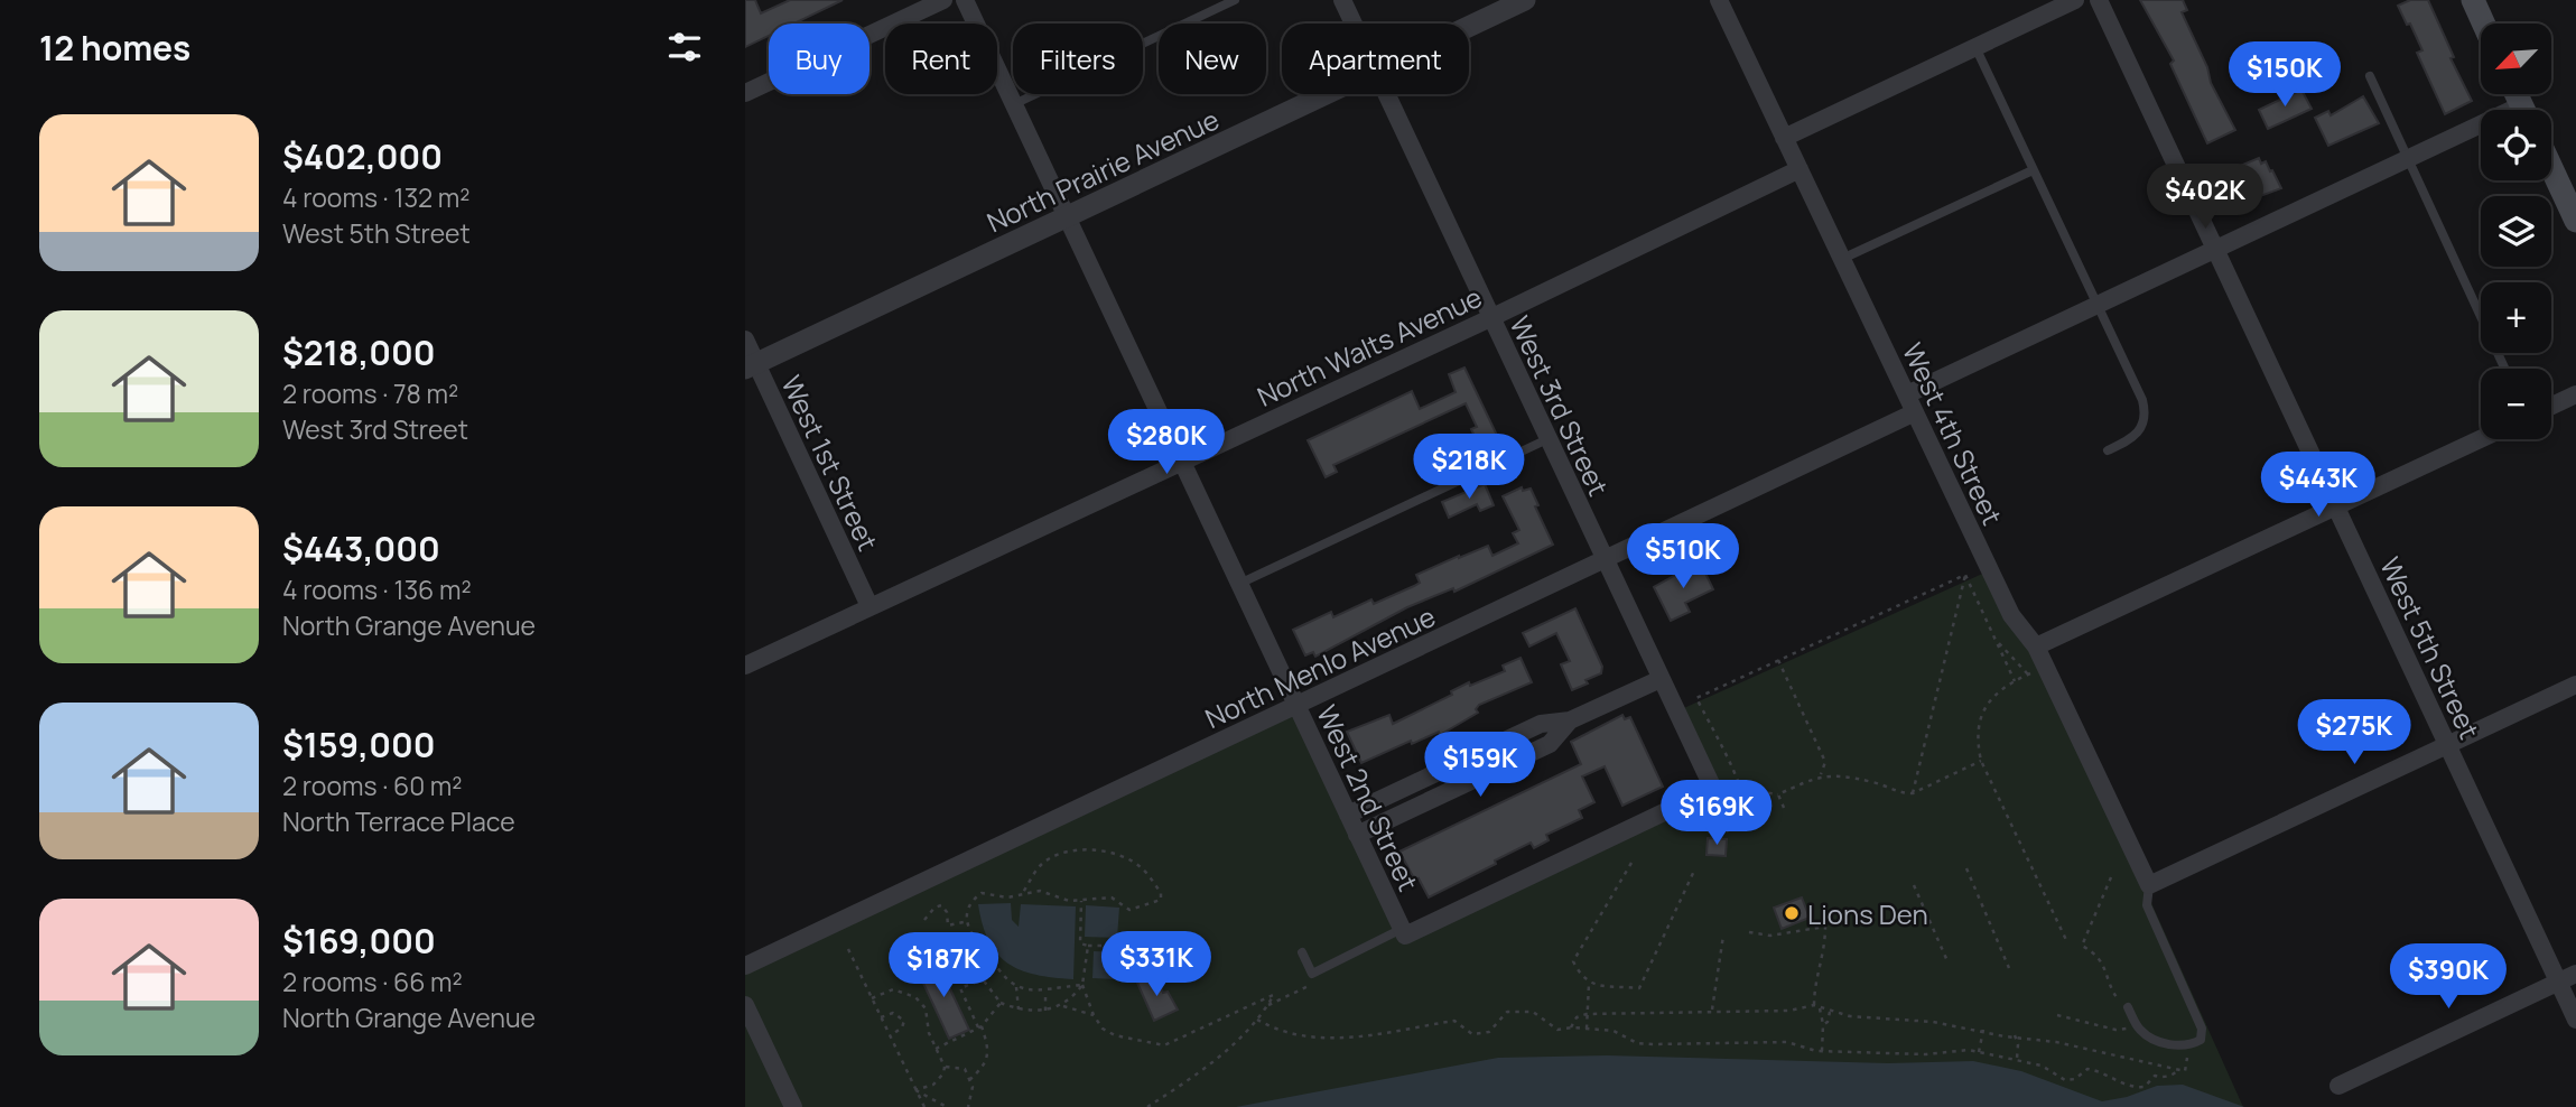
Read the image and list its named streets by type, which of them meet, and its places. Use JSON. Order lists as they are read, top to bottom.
{
  "streets": {
    "street": [
      "North Prairie Avenue",
      "North Walts Avenue",
      "West 3rd Street",
      "West 4th Street",
      "West 1st Street",
      "West 5th Street",
      "North Menlo Avenue",
      "West 2nd Street"
    ]
  },
  "crossings": [
    ["North Prairie Avenue", "West 1st Street"],
    ["North Prairie Avenue", "West 2nd Street"],
    ["North Walts Avenue", "West 3rd Street"],
    ["North Walts Avenue", "West 4th Street"],
    ["North Walts Avenue", "West 1st Street"],
    ["North Walts Avenue", "West 2nd Street"],
    ["West 3rd Street", "North Menlo Avenue"],
    ["West 4th Street", "North Menlo Avenue"],
    ["North Menlo Avenue", "West 2nd Street"]
  ],
  "places": ["Lions Den"],
  "north": "bottom left",
  "page": {
    "heading": "12 homes",
    "map_buttons": ["+", "−"],
    "chip": [
      "Buy",
      "Rent",
      "Filters",
      "New",
      "Apartment"
    ],
    "price": [
      "$150K",
      "$402K",
      "$280K",
      "$218K",
      "$443K",
      "$510K",
      "$275K",
      "$159K",
      "$169K",
      "$331K",
      "$187K",
      "$390K"
    ],
    "list": [
      {
        "name": "$402,000",
        "note": "4 rooms · 132 m² · West 5th Street"
      },
      {
        "name": "$218,000",
        "note": "2 rooms · 78 m² · West 3rd Street"
      },
      {
        "name": "$443,000",
        "note": "4 rooms · 136 m² · North Grange Avenue"
      },
      {
        "name": "$159,000",
        "note": "2 rooms · 60 m² · North Terrace Place"
      },
      {
        "name": "$169,000",
        "note": "2 rooms · 66 m² · North Grange Avenue"
      }
    ]
  }
}
